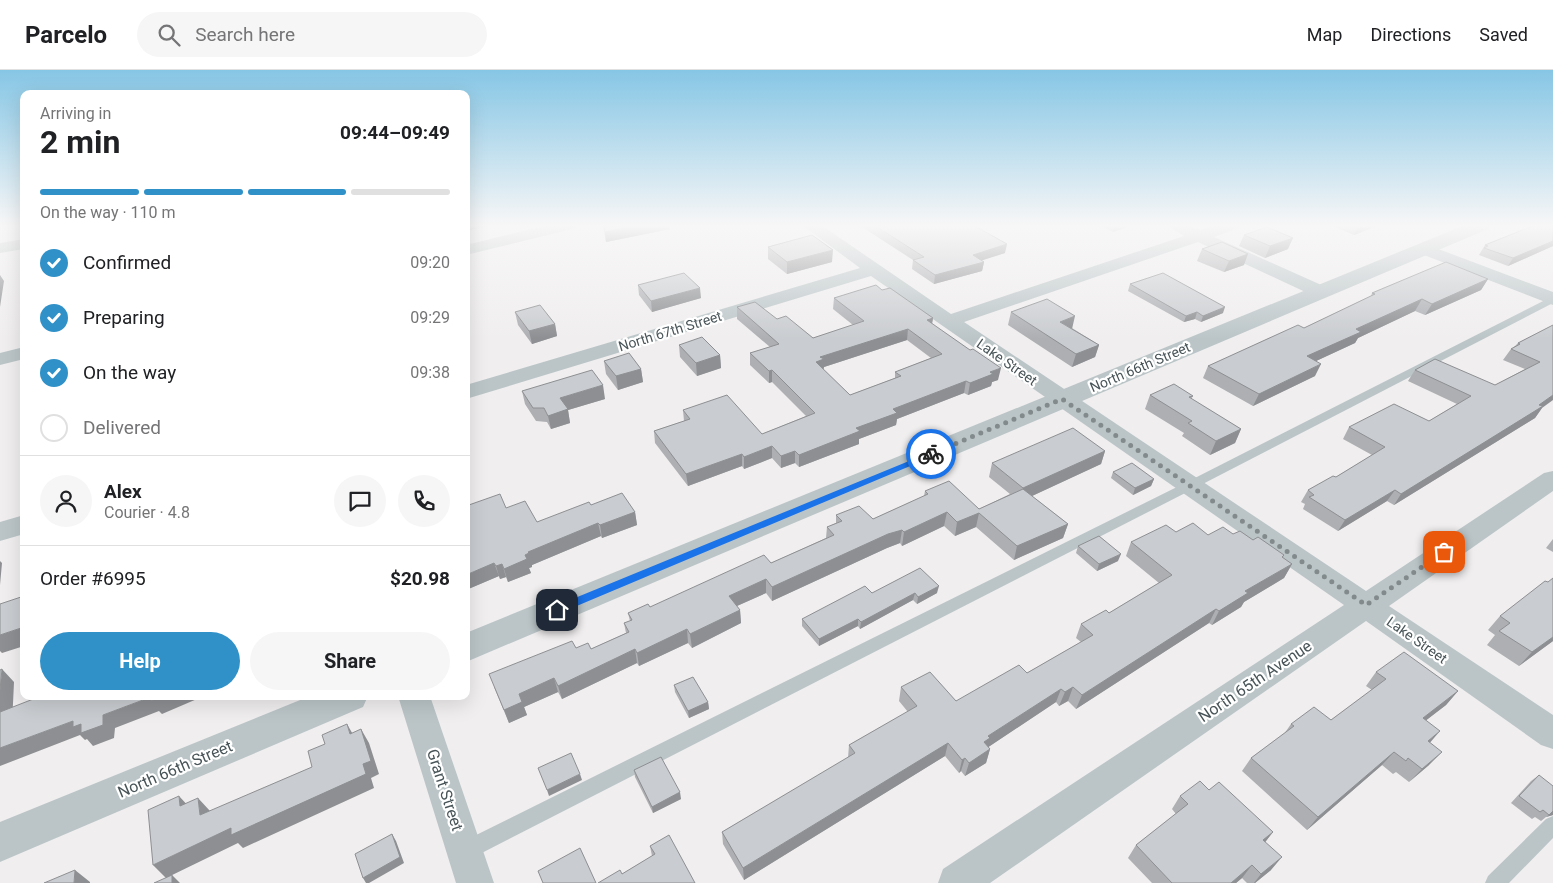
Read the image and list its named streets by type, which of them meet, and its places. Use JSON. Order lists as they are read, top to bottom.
{
  "streets": {
    "street": [
      "North 67th Street",
      "Lake Street",
      "North 66th Street",
      "North 65th Avenue",
      "Grant Street"
    ]
  },
  "crossings": [
    ["North 67th Street", "Lake Street"],
    ["Lake Street", "North 66th Street"],
    ["Lake Street", "North 65th Avenue"]
  ],
  "page": {
    "header": "Parcelo",
    "search": "Search here",
    "nav": ["Map", "Directions", "Saved"],
    "heading": ["2 min", "Arriving in", "09:44–09:49"],
    "panel": [
      "Alex",
      "Courier · 4.8",
      "Order #6995",
      "$20.98"
    ],
    "bar": "On the way · 110 m",
    "list": [
      ["Confirmed", "09:20"],
      ["Preparing", "09:29"],
      ["On the way", "09:38"],
      "Delivered"
    ],
    "buttons": ["Help", "Share"]
  }
}
